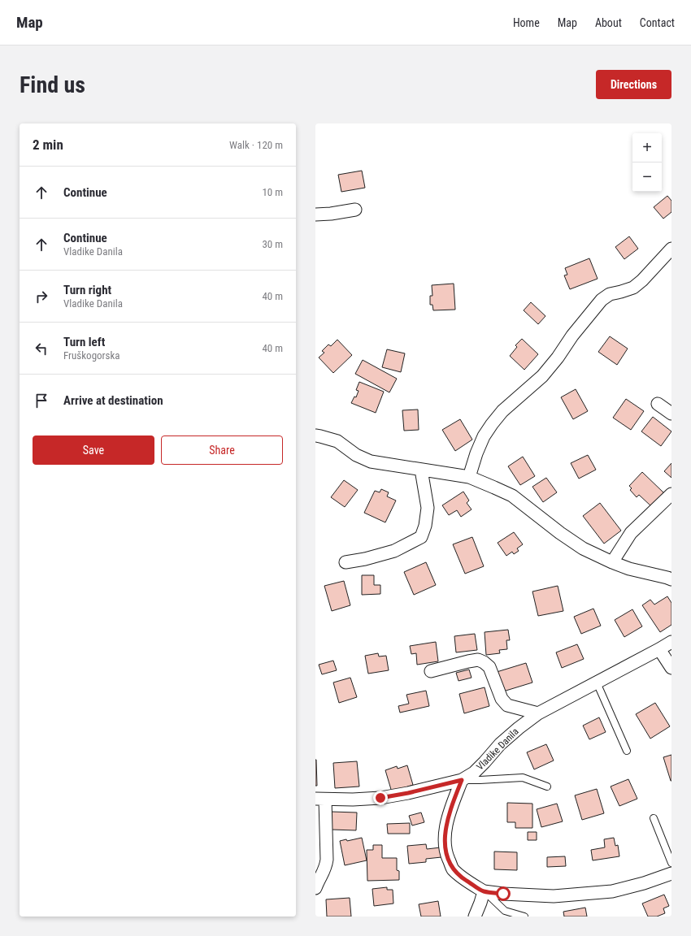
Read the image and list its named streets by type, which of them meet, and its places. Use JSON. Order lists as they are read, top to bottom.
{
  "streets": {
    "street": ["Vladike Danila"]
  },
  "page": {
    "header": "Map",
    "nav": [
      "Home",
      "Map",
      "About",
      "Contact"
    ],
    "buttons": [
      "Directions",
      ["Save", "Share"]
    ],
    "title": "Find us",
    "heading": ["2 min", "Walk · 120 m"],
    "map_buttons": ["+", "−"],
    "list": [
      ["Continue", "10 m"],
      ["Continue", "Vladike Danila", "30 m"],
      ["Turn right", "Vladike Danila", "40 m"],
      ["Turn left", "Fruškogorska", "40 m"],
      "Arrive at destination"
    ]
  }
}
